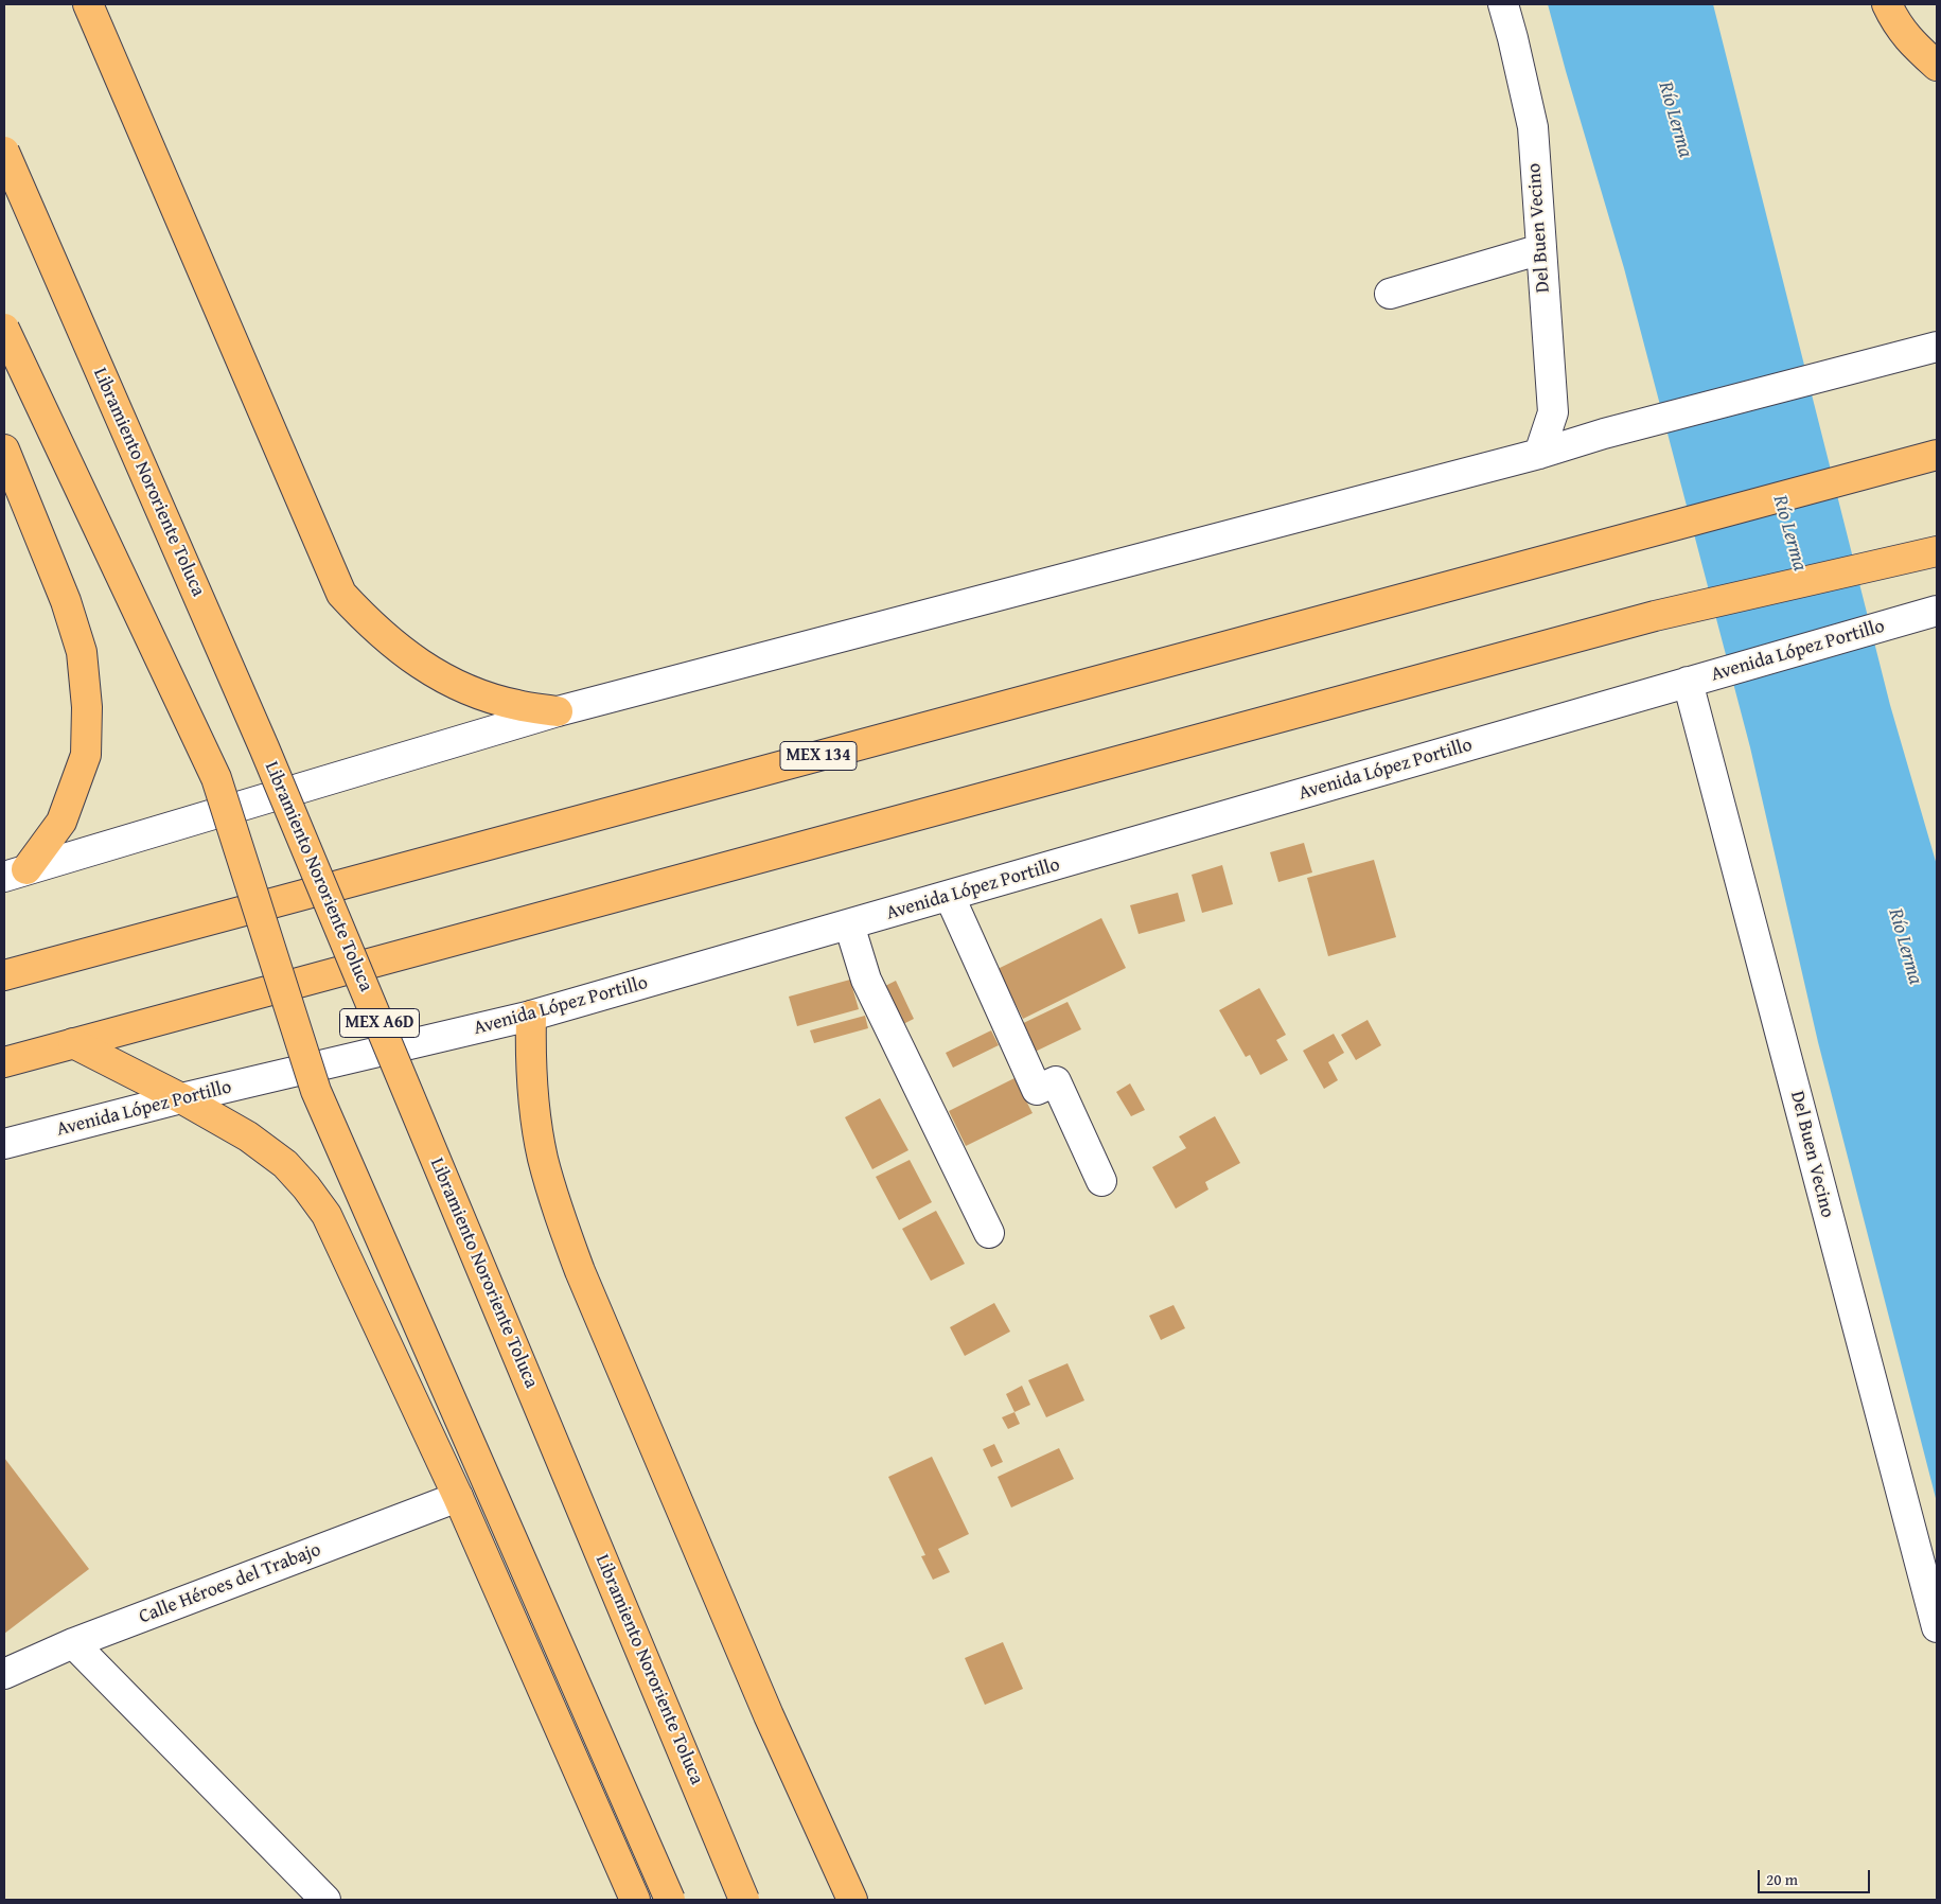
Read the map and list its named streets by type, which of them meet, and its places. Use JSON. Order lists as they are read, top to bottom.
{
  "streets": {
    "main road": ["Libramiento Nororiente Toluca", "MEX 134", "MEX A6D"],
    "street": ["Del Buen Vecino", "Avenida López Portillo", "Calle Héroes del Trabajo"]
  },
  "crossings": [
    ["Del Buen Vecino", "Avenida López Portillo"]
  ],
  "water": ["Río Lerma"],
  "scale_bar": "20 m"
}
